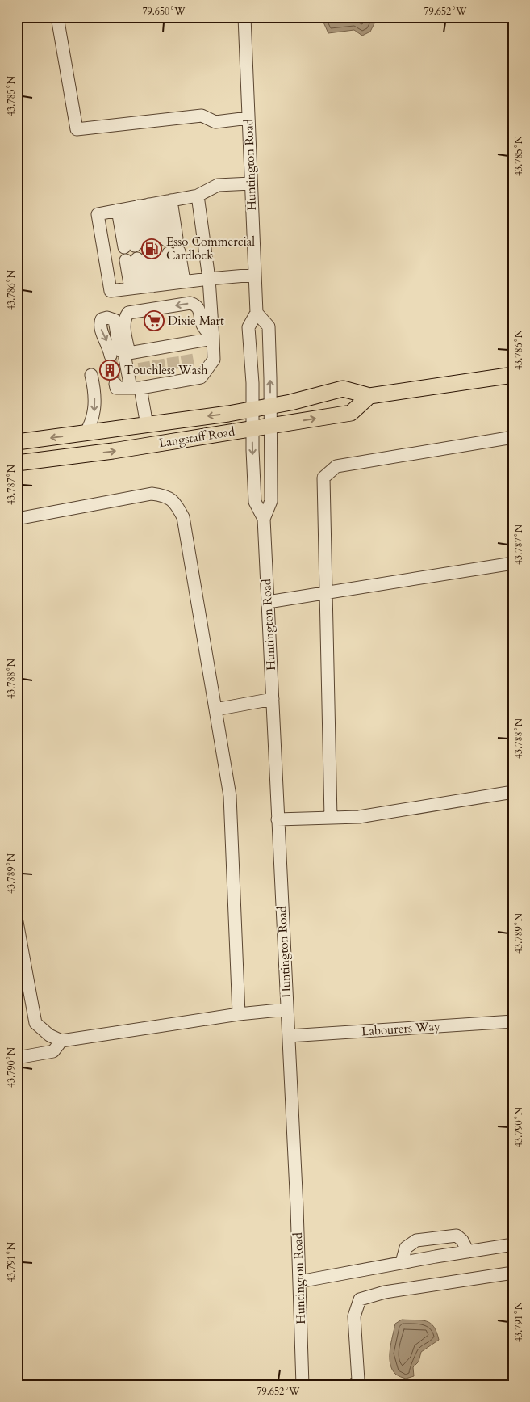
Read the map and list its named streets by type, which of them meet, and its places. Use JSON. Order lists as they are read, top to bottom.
{
  "streets": {
    "main road": ["Langstaff Road"],
    "street": ["Huntington Road", "Labourers Way"]
  },
  "crossings": [
    ["Huntington Road", "Langstaff Road"],
    ["Huntington Road", "Labourers Way"]
  ],
  "places": {
    "fuel station": ["Esso Commercial Cardlock"],
    "supermarket": ["Dixie Mart"],
    "building": ["Touchless Wash"]
  },
  "coordinates": [
    "79.650°W",
    "79.652°W",
    "43.785°N",
    "43.786°N",
    "43.787°N",
    "43.788°N",
    "43.789°N",
    "43.790°N",
    "43.791°N"
  ]
}
